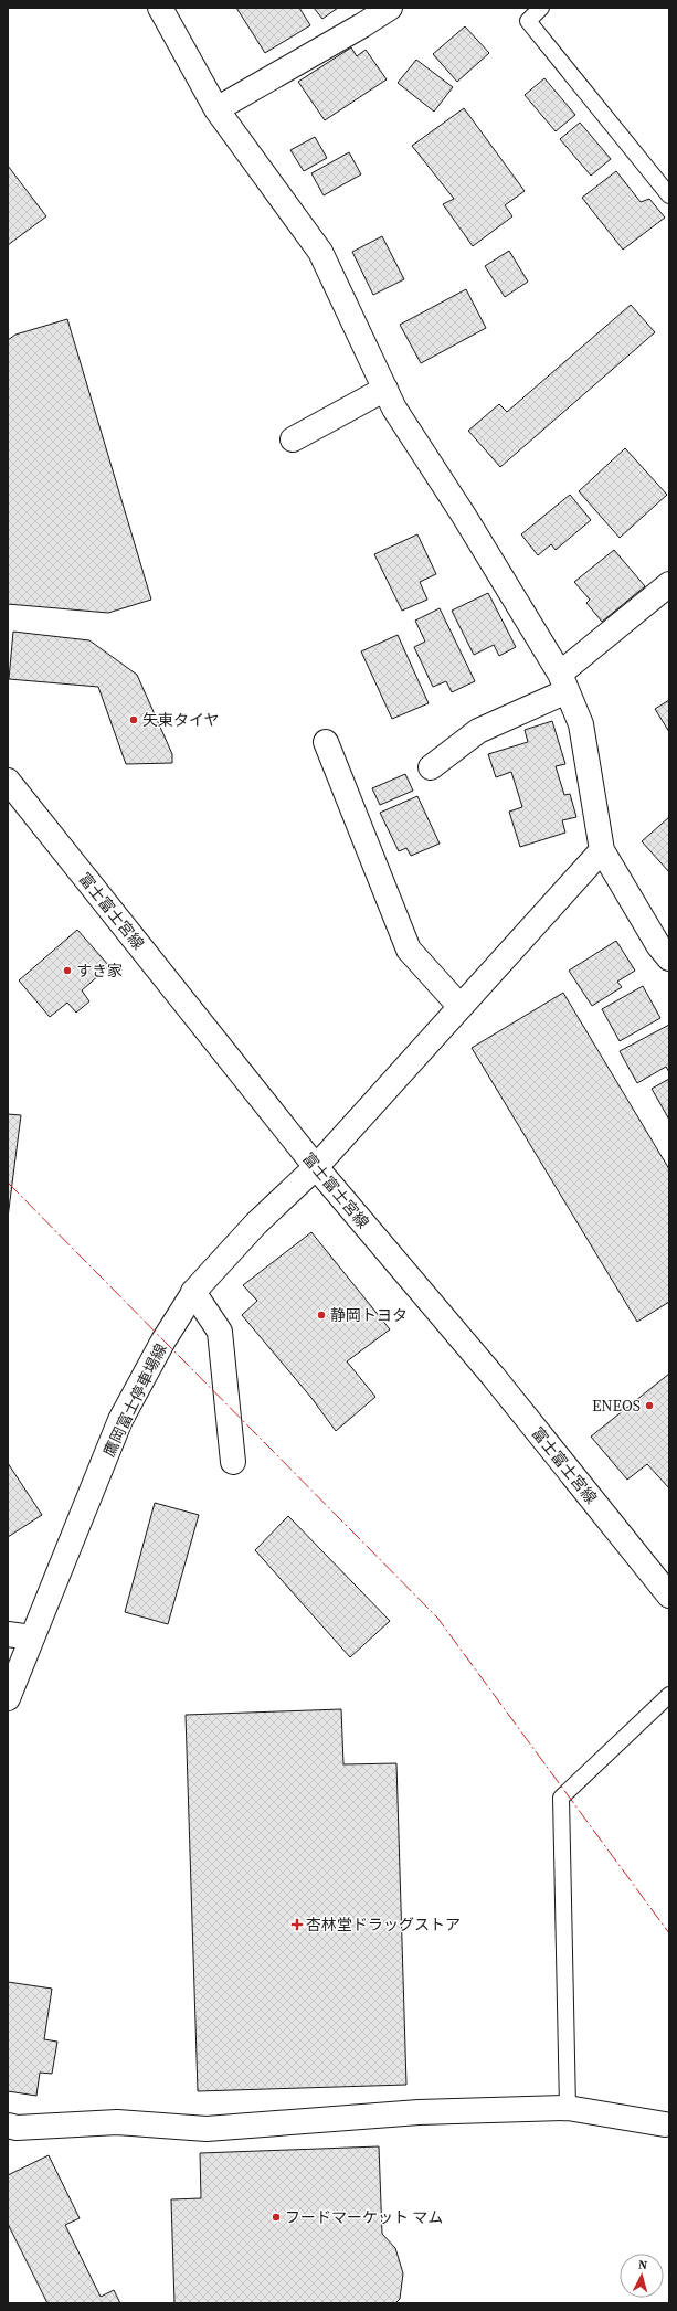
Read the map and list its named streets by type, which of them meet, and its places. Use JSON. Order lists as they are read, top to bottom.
{
  "streets": {
    "street": ["富士富士宮線", "鷹岡富士停車場線"]
  },
  "crossings": [
    ["富士富士宮線", "鷹岡富士停車場線"]
  ],
  "places": {
    "other": [
      "矢東タイヤ",
      "すき家",
      "静岡トヨタ",
      "ENEOS",
      "フードマーケット マム"
    ],
    "health": ["杏林堂ドラッグストア"]
  },
  "north": "top"
}
